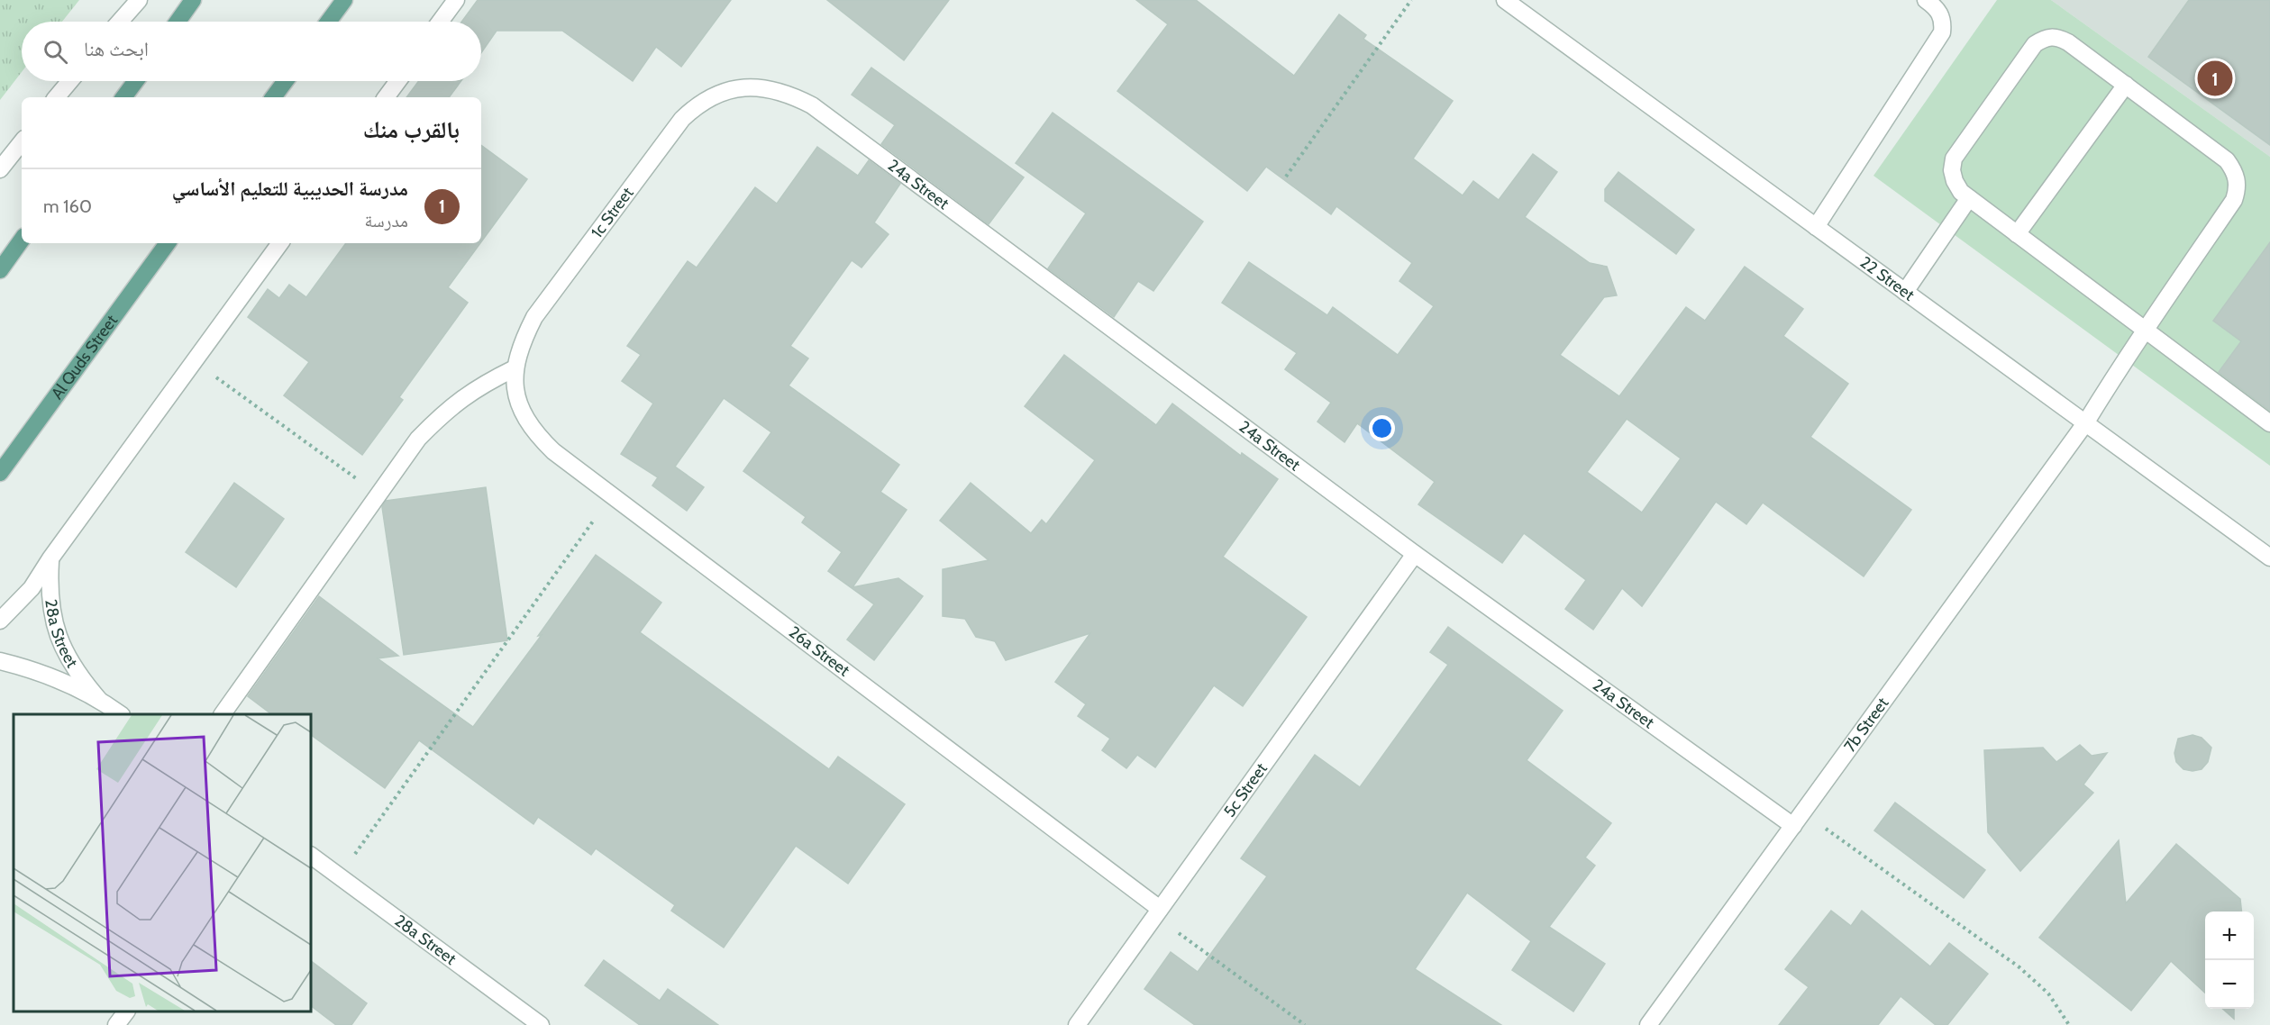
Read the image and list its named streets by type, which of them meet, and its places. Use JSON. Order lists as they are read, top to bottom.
{
  "streets": {
    "main road": ["Al Quds Street"],
    "street": [
      "24a Street",
      "1c Street",
      "22 Street",
      "28a Street",
      "26a Street",
      "7b Street",
      "5c Street"
    ]
  },
  "crossings": [
    ["24a Street", "1c Street"],
    ["24a Street", "7b Street"],
    ["24a Street", "5c Street"],
    ["1c Street", "26a Street"],
    ["22 Street", "7b Street"],
    ["26a Street", "5c Street"]
  ],
  "page": {
    "search": "ابحث هنا",
    "pins": "1",
    "heading": "بالقرب منك",
    "list": [
      {
        "mark": "1",
        "name": "مدرسة الحديبية للتعليم الأساسي",
        "note": "مدرسة",
        "value": "160 m"
      }
    ],
    "map_buttons": ["+", "−"]
  }
}
